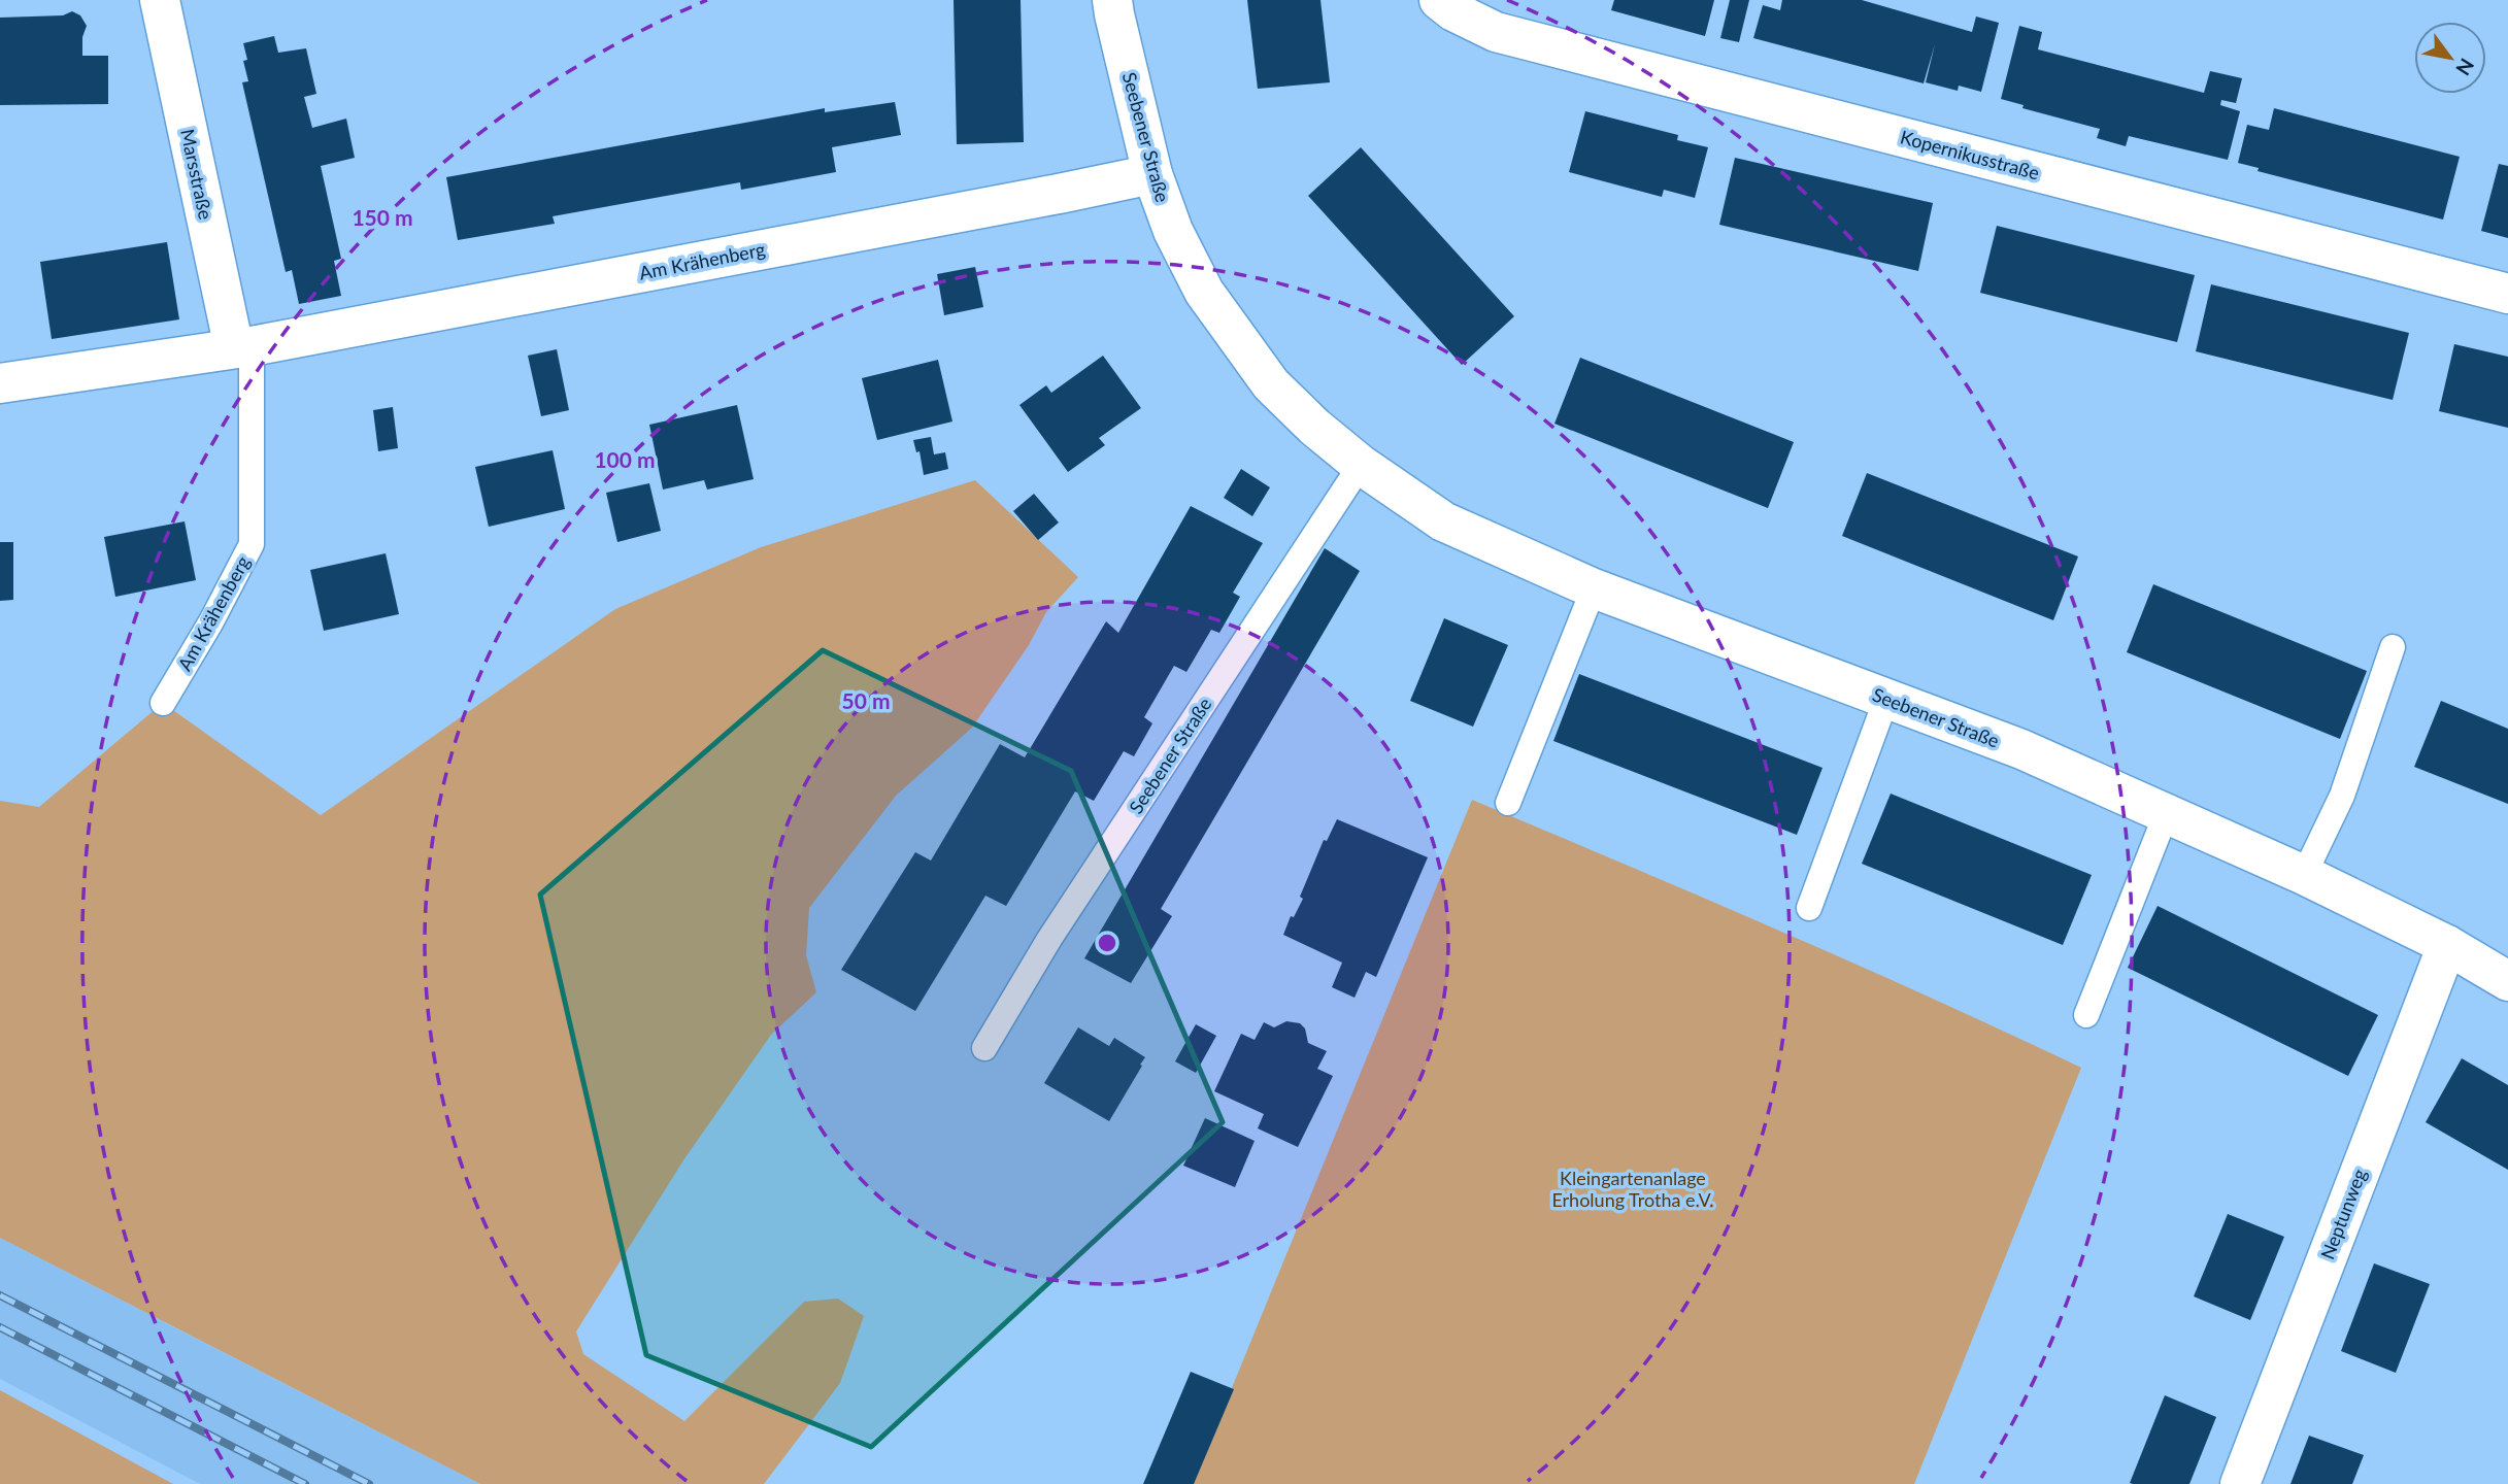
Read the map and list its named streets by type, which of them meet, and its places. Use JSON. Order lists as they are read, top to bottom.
{
  "streets": {
    "street": [
      "Seebener Straße",
      "Kopernikusstraße",
      "Marsstraße",
      "Am Krähenberg",
      "Neptunweg"
    ]
  },
  "crossings": [
    ["Seebener Straße", "Am Krähenberg"],
    ["Seebener Straße", "Neptunweg"],
    ["Marsstraße", "Am Krähenberg"]
  ],
  "parks": ["Kleingartenanlage Erholung Trotha e.V."],
  "north": "bottom right",
  "rings": ["150 m", "100 m", "50 m"]
}
